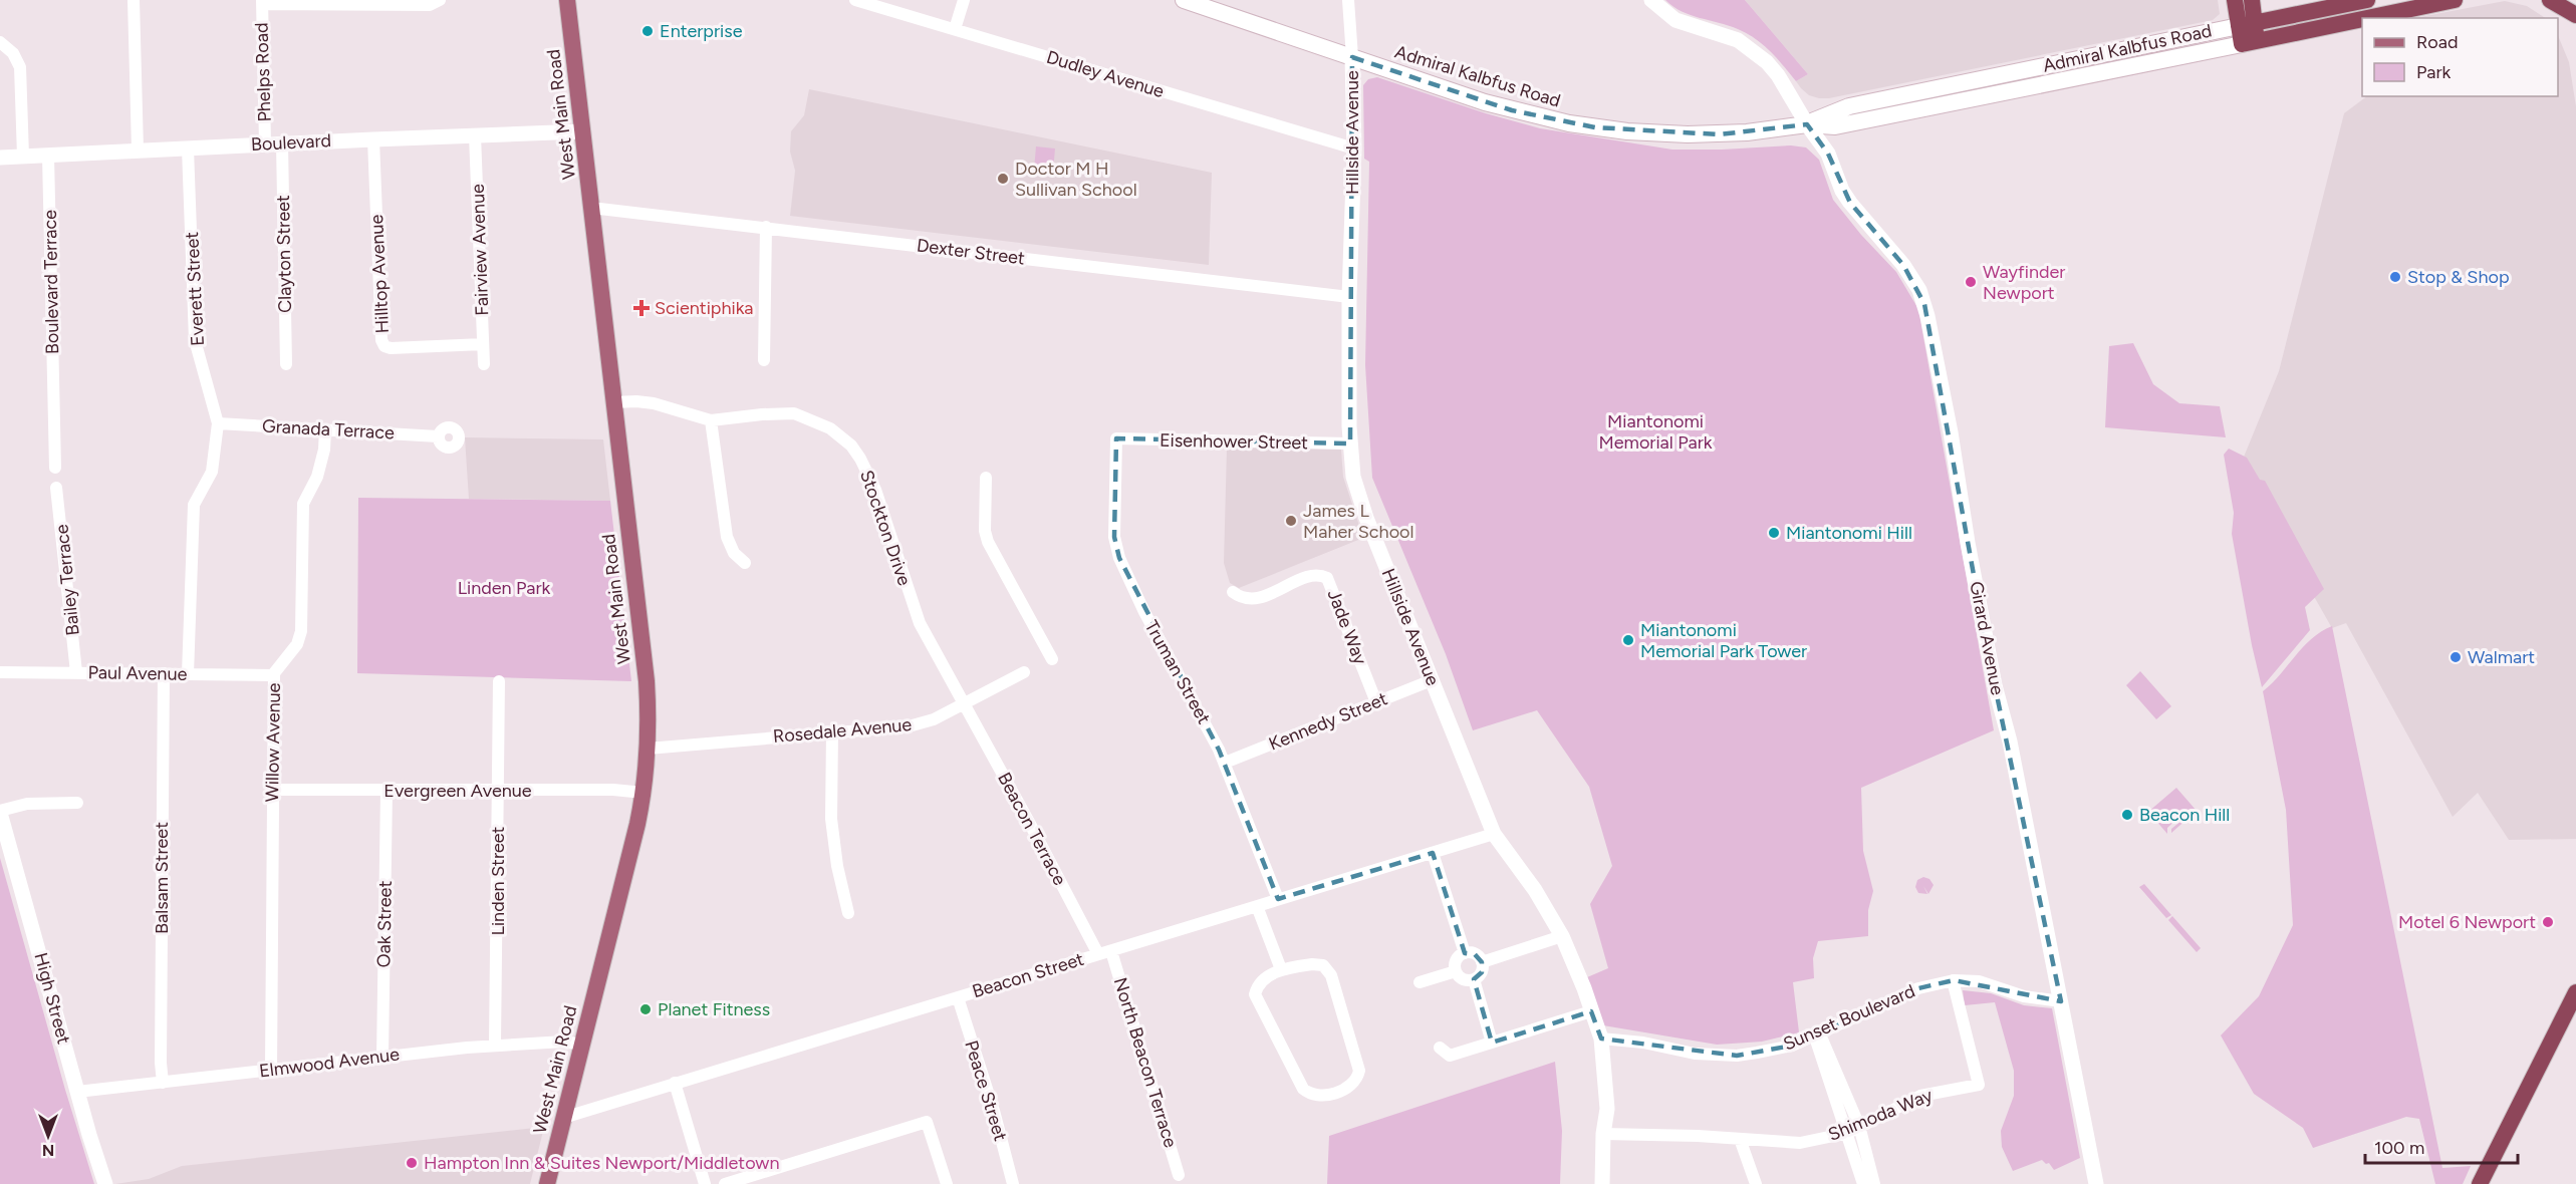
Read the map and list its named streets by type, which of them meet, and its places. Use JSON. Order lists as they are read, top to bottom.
{
  "streets": {
    "highway": ["Admiral Kalbfus Road"],
    "main road": ["West Main Road"],
    "street": [
      "Phelps Road",
      "Dudley Avenue",
      "Hillside Avenue",
      "Boulevard",
      "Fairview Avenue",
      "Dexter Street",
      "Clayton Street",
      "Hilltop Avenue",
      "Boulevard Terrace",
      "Everett Street",
      "Granada Terrace",
      "Eisenhower Street",
      "Stockton Drive",
      "Bailey Terrace",
      "Jade Way",
      "Girard Avenue",
      "Truman Street",
      "Paul Avenue",
      "Kennedy Street",
      "Rosedale Avenue",
      "Willow Avenue",
      "Evergreen Avenue",
      "Beacon Terrace",
      "Balsam Street",
      "Linden Street",
      "Oak Street",
      "Beacon Street",
      "High Street",
      "Sunset Boulevard",
      "Elmwood Avenue",
      "North Beacon Terrace",
      "Peace Street",
      "Shimoda Way"
    ]
  },
  "crossings": [
    ["Admiral Kalbfus Road", "Hillside Avenue"],
    ["Admiral Kalbfus Road", "Girard Avenue"],
    ["Phelps Road", "Boulevard"],
    ["Dudley Avenue", "Hillside Avenue"],
    ["West Main Road", "Boulevard"],
    ["West Main Road", "Dexter Street"],
    ["West Main Road", "Stockton Drive"],
    ["West Main Road", "Rosedale Avenue"],
    ["West Main Road", "Evergreen Avenue"],
    ["West Main Road", "Beacon Street"],
    ["West Main Road", "Elmwood Avenue"],
    ["Hillside Avenue", "Dexter Street"],
    ["Hillside Avenue", "Eisenhower Street"],
    ["Hillside Avenue", "Kennedy Street"],
    ["Hillside Avenue", "Beacon Street"],
    ["Hillside Avenue", "Sunset Boulevard"],
    ["Hillside Avenue", "Shimoda Way"],
    ["Boulevard", "Fairview Avenue"],
    ["Boulevard", "Clayton Street"],
    ["Boulevard", "Hilltop Avenue"],
    ["Boulevard", "Boulevard Terrace"],
    ["Boulevard", "Everett Street"],
    ["Fairview Avenue", "Hilltop Avenue"],
    ["Everett Street", "Granada Terrace"],
    ["Everett Street", "Paul Avenue"],
    ["Granada Terrace", "Willow Avenue"],
    ["Eisenhower Street", "Truman Street"],
    ["Stockton Drive", "Rosedale Avenue"],
    ["Stockton Drive", "Beacon Terrace"],
    ["Bailey Terrace", "Paul Avenue"],
    ["Jade Way", "Kennedy Street"],
    ["Girard Avenue", "Sunset Boulevard"],
    ["Truman Street", "Kennedy Street"],
    ["Truman Street", "Beacon Street"],
    ["Paul Avenue", "Willow Avenue"],
    ["Paul Avenue", "Balsam Street"],
    ["Rosedale Avenue", "Beacon Terrace"],
    ["Willow Avenue", "Evergreen Avenue"],
    ["Willow Avenue", "Elmwood Avenue"],
    ["Evergreen Avenue", "Linden Street"],
    ["Evergreen Avenue", "Oak Street"],
    ["Beacon Terrace", "Beacon Street"],
    ["Beacon Terrace", "North Beacon Terrace"],
    ["Balsam Street", "Elmwood Avenue"],
    ["Linden Street", "Elmwood Avenue"],
    ["Oak Street", "Elmwood Avenue"],
    ["Beacon Street", "North Beacon Terrace"],
    ["Beacon Street", "Peace Street"],
    ["High Street", "Elmwood Avenue"],
    ["Sunset Boulevard", "Shimoda Way"]
  ],
  "parks": ["Miantonomi Memorial Park", "Linden Park"],
  "places": {
    "other": [
      "Enterprise",
      "Doctor M H Sullivan School",
      "Stop & Shop",
      "Wayfinder Newport",
      "James L Maher School",
      "Miantonomi Hill",
      "Miantonomi Memorial Park Tower",
      "Walmart",
      "Beacon Hill",
      "Motel 6 Newport",
      "Planet Fitness",
      "Hampton Inn & Suites Newport/Middletown"
    ],
    "health": ["Scientiphika"]
  },
  "legend": ["Road", "Park"],
  "scale_bar": "100 m",
  "north": "bottom"
}
